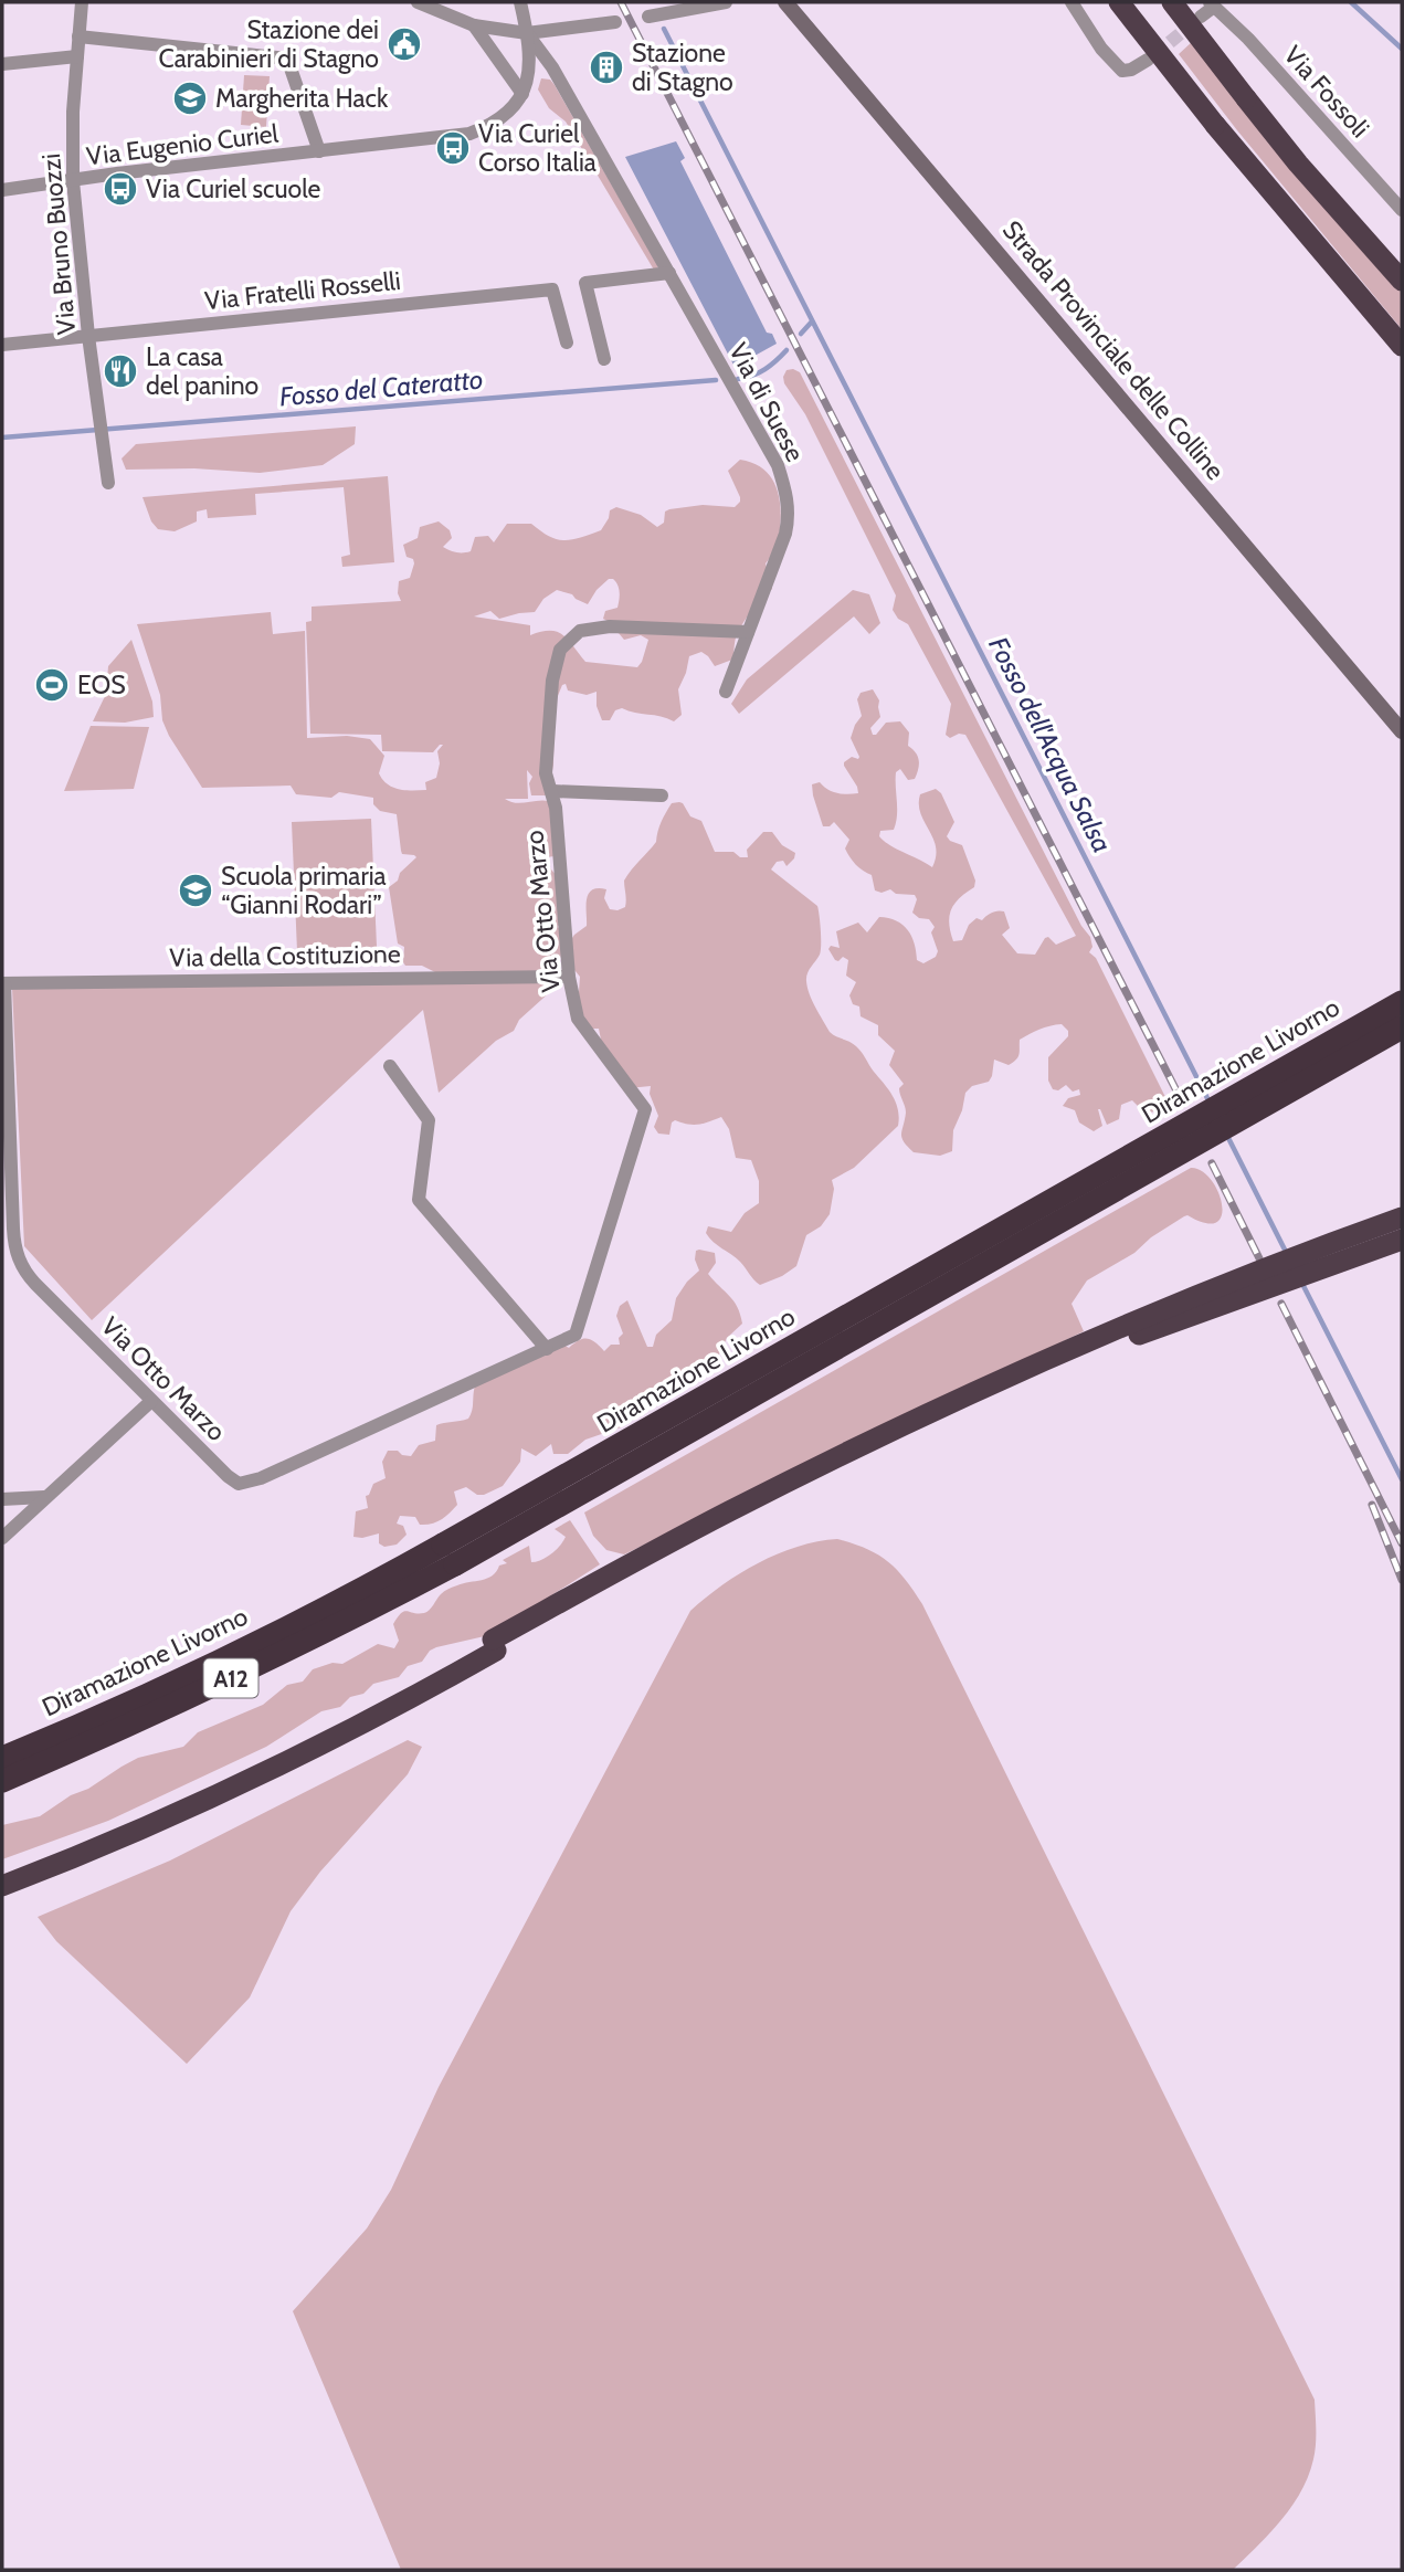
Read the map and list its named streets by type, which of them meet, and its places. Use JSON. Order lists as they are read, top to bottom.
{
  "streets": {
    "highway": ["Diramazione Livorno", "A12"],
    "main road": ["Strada Provinciale delle Colline"],
    "street": [
      "Via Fossoli",
      "Via Eugenio Curiel",
      "Via Bruno Buozzi",
      "Via Fratelli Rosselli",
      "Via di Suese",
      "Via Otto Marzo",
      "Via della Costituzione"
    ]
  },
  "crossings": [
    ["Via Eugenio Curiel", "Via Bruno Buozzi"],
    ["Via Bruno Buozzi", "Via Fratelli Rosselli"],
    ["Via di Suese", "Via Otto Marzo"],
    ["Via Otto Marzo", "Via della Costituzione"]
  ],
  "water": ["Fosso del Cateratto", "Fosso dell'Acqua Salsa"],
  "places": {
    "public building": ["Stazione dei Carabinieri di Stagno"],
    "building": ["Stazione di Stagno"],
    "school or university": ["Margherita Hack", "Scuola primaria “Gianni Rodari”"],
    "bus stop": ["Via Curiel Corso Italia", "Via Curiel scuole"],
    "restaurant": ["La casa del panino"],
    "sports": ["EOS"]
  }
}
